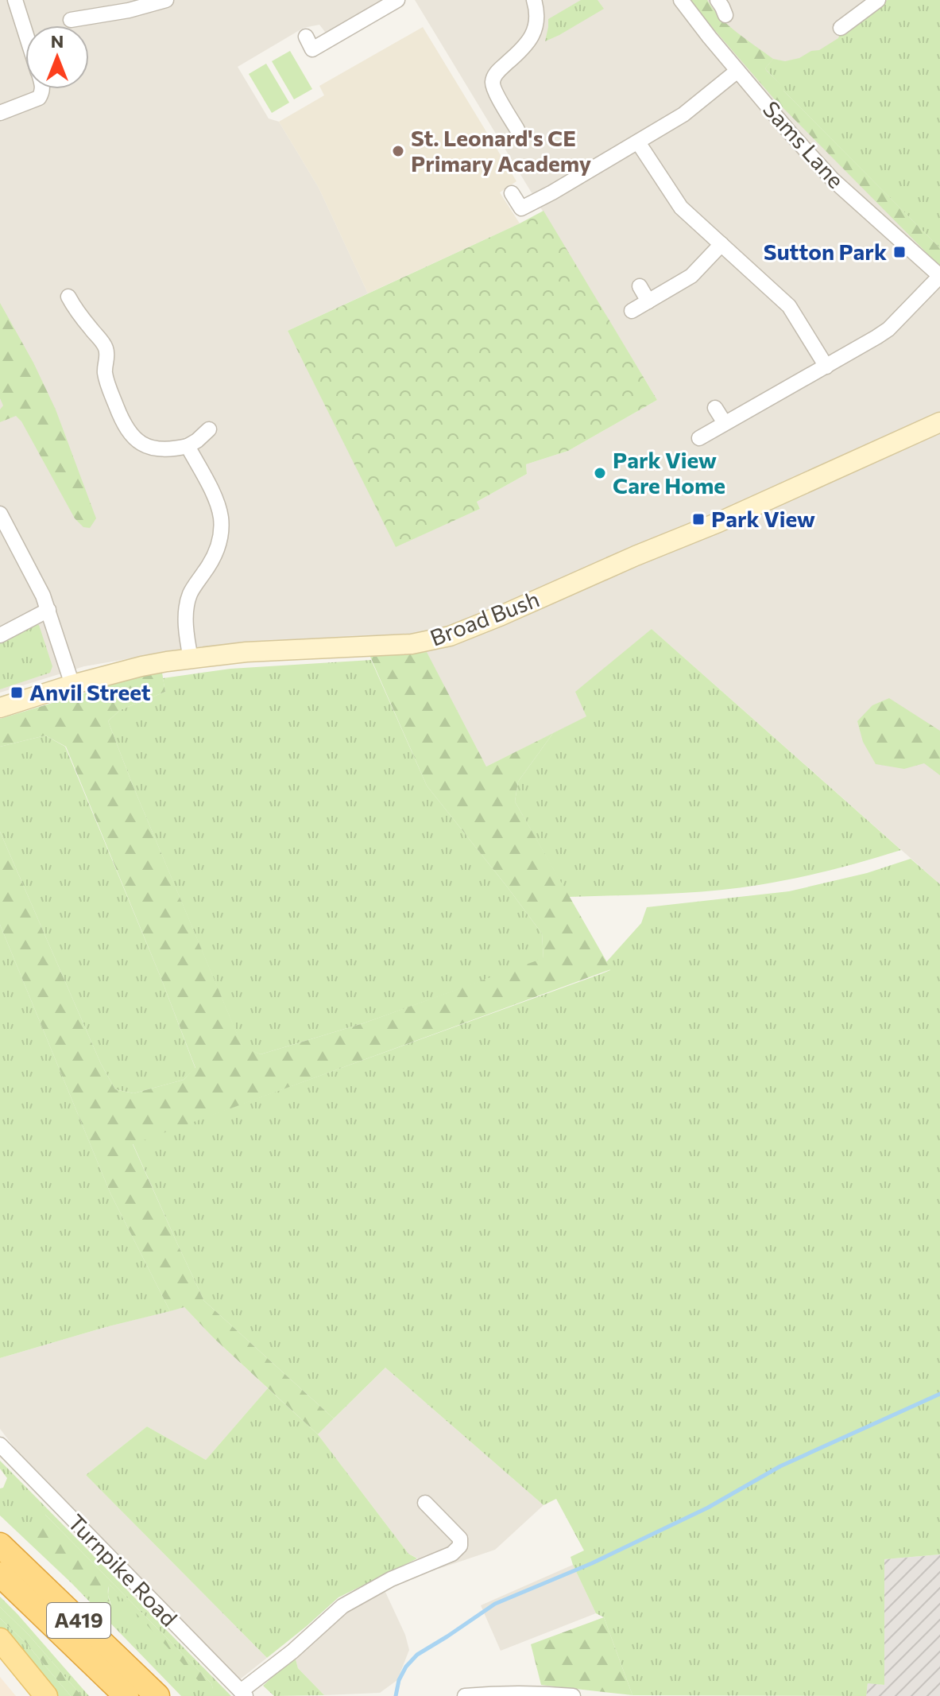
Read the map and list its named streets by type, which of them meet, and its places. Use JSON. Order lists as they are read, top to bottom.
{
  "streets": {
    "highway": ["A419"],
    "main road": ["Broad Bush"],
    "street": ["Sams Lane", "Turnpike Road"]
  },
  "places": {
    "other": ["St. Leonard's CE Primary Academy", "Park View Care Home"],
    "transit": ["Sutton Park", "Park View", "Anvil Street"]
  },
  "north": "top"
}
